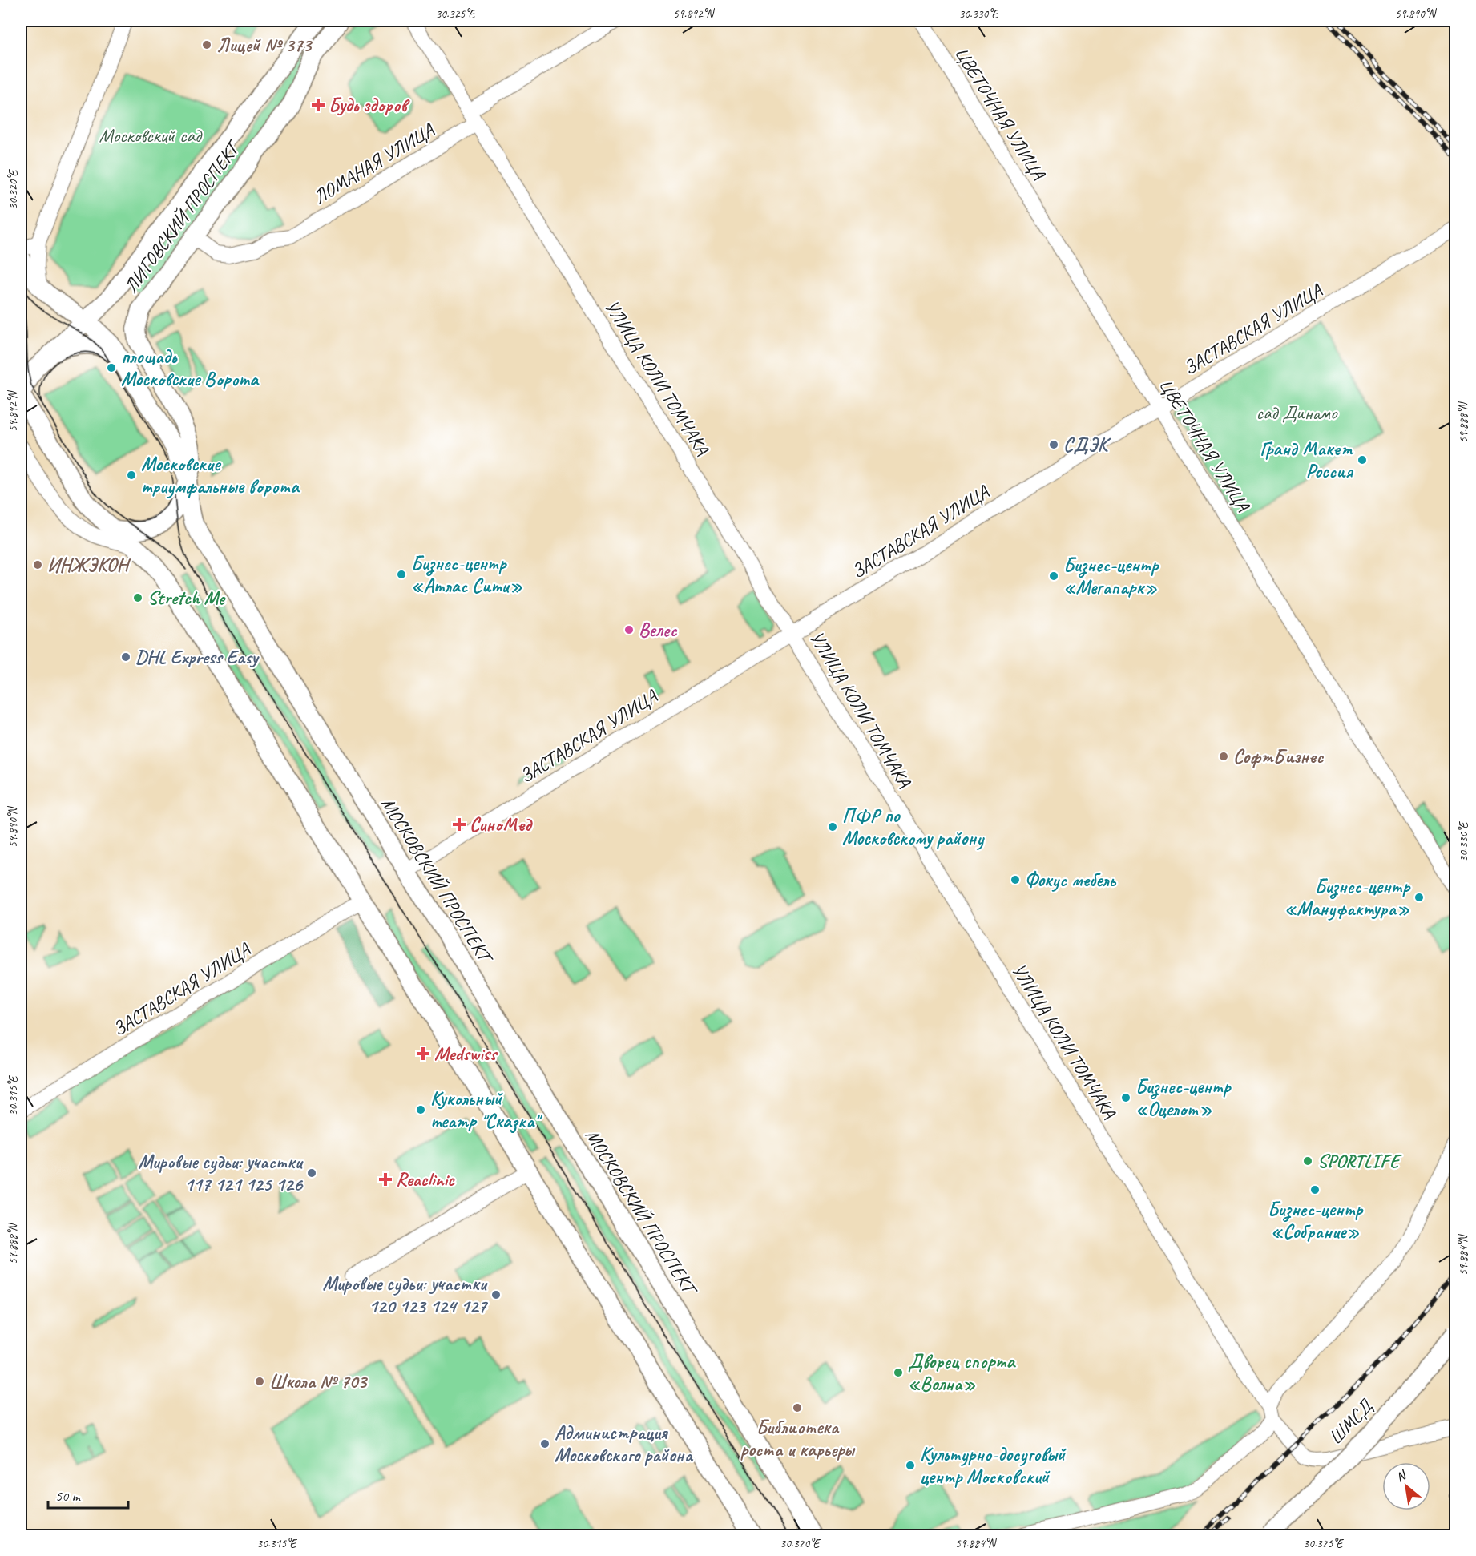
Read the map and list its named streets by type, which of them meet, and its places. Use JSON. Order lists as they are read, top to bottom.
{
  "streets": {
    "main road": ["ЛИГОВСКИЙ ПРОСПЕКТ", "МОСКОВСКИЙ ПРОСПЕКТ", "ШМСД"],
    "street": [
      "ЦВЕТОЧНАЯ УЛИЦА",
      "ЛОМАНАЯ УЛИЦА",
      "ЗАСТАВСКАЯ УЛИЦА",
      "УЛИЦА КОЛИ ТОМЧАКА"
    ]
  },
  "crossings": [
    ["ЦВЕТОЧНАЯ УЛИЦА", "ЗАСТАВСКАЯ УЛИЦА"],
    ["ЛОМАНАЯ УЛИЦА", "ЛИГОВСКИЙ ПРОСПЕКТ"],
    ["ЛОМАНАЯ УЛИЦА", "УЛИЦА КОЛИ ТОМЧАКА"],
    ["ЛИГОВСКИЙ ПРОСПЕКТ", "МОСКОВСКИЙ ПРОСПЕКТ"],
    ["ЗАСТАВСКАЯ УЛИЦА", "УЛИЦА КОЛИ ТОМЧАКА"],
    ["ЗАСТАВСКАЯ УЛИЦА", "МОСКОВСКИЙ ПРОСПЕКТ"]
  ],
  "parks": ["Московский сад", "сад Динамо"],
  "places": {
    "other": [
      "Лицей № 373",
      "площадь Московские Ворота",
      "СДЭК",
      "Гранд Макет Россия",
      "Московские триумфальные ворота",
      "ИНЖЭКОН",
      "Бизнес-центр «Атлас Сити»",
      "Бизнес-центр «Мегапарк»",
      "Stretch Me",
      "Велес",
      "DHL Express Easy",
      "СофтБизнес",
      "ПФР по Московскому району",
      "Фокус мебель",
      "Бизнес-центр «Мануфактура»",
      "Бизнес-центр «Оцелот»",
      "Кукольный театр \"Сказка\"",
      "SPORTLIFE",
      "Мировые судьи: участки 117 121 125 126",
      "Бизнес-центр «Собрание»",
      "Мировые судьи: участки 120 123 124 127",
      "Дворец спорта «Волна»",
      "Школа № 703",
      "Библиотека роста и карьеры",
      "Администрация Московского района",
      "Культурно-досуговый центр Московский"
    ],
    "health": [
      "Будь здоров",
      "СиноМед",
      "Medswiss",
      "Reaclinic"
    ]
  },
  "scale_bar": "50 m",
  "north": "top left",
  "coordinates": [
    "30.325°E",
    "59.892°N",
    "30.330°E",
    "59.890°N",
    "30.320°E",
    "59.888°N",
    "30.315°E",
    "59.884°N"
  ]
}
